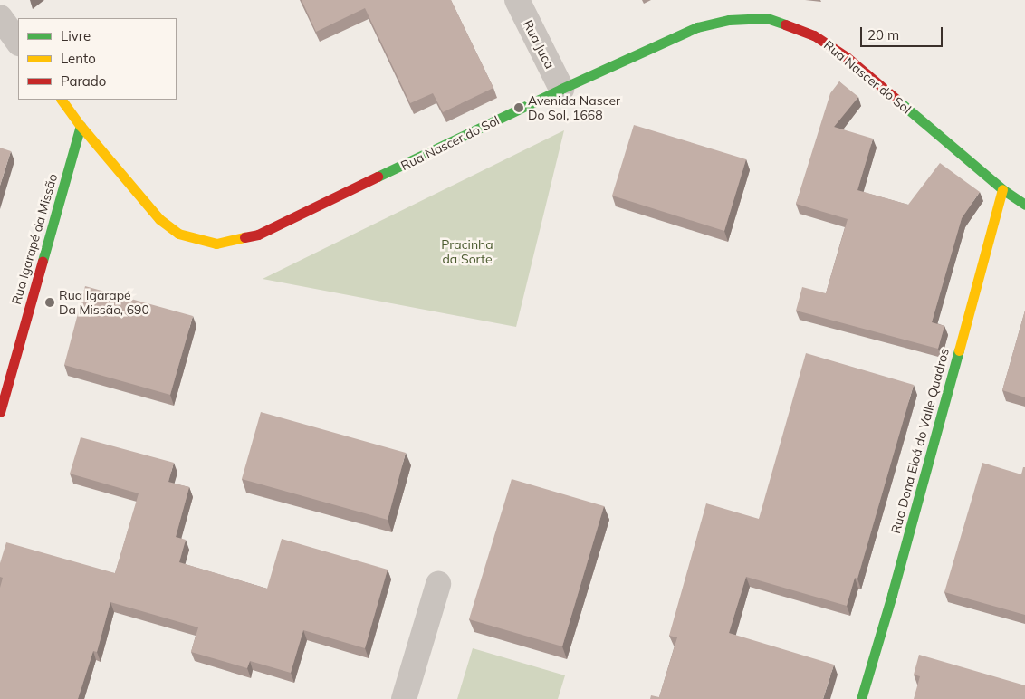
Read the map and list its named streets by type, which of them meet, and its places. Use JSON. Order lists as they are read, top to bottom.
{
  "streets": {
    "street": [
      "Rua Juca",
      "Rua Nascer do Sol",
      "Rua Igarapé da Missão",
      "Rua Dona Eloá do Valle Quadros"
    ]
  },
  "crossings": [
    ["Rua Juca", "Rua Nascer do Sol"],
    ["Rua Nascer do Sol", "Rua Igarapé da Missão"],
    ["Rua Nascer do Sol", "Rua Dona Eloá do Valle Quadros"]
  ],
  "parks": ["Pracinha da Sorte"],
  "places": ["Avenida Nascer Do Sol, 1668", "Rua Igarapé Da Missão, 690"],
  "legend": ["Livre", "Lento", "Parado"],
  "scale_bar": "20 m"
}
